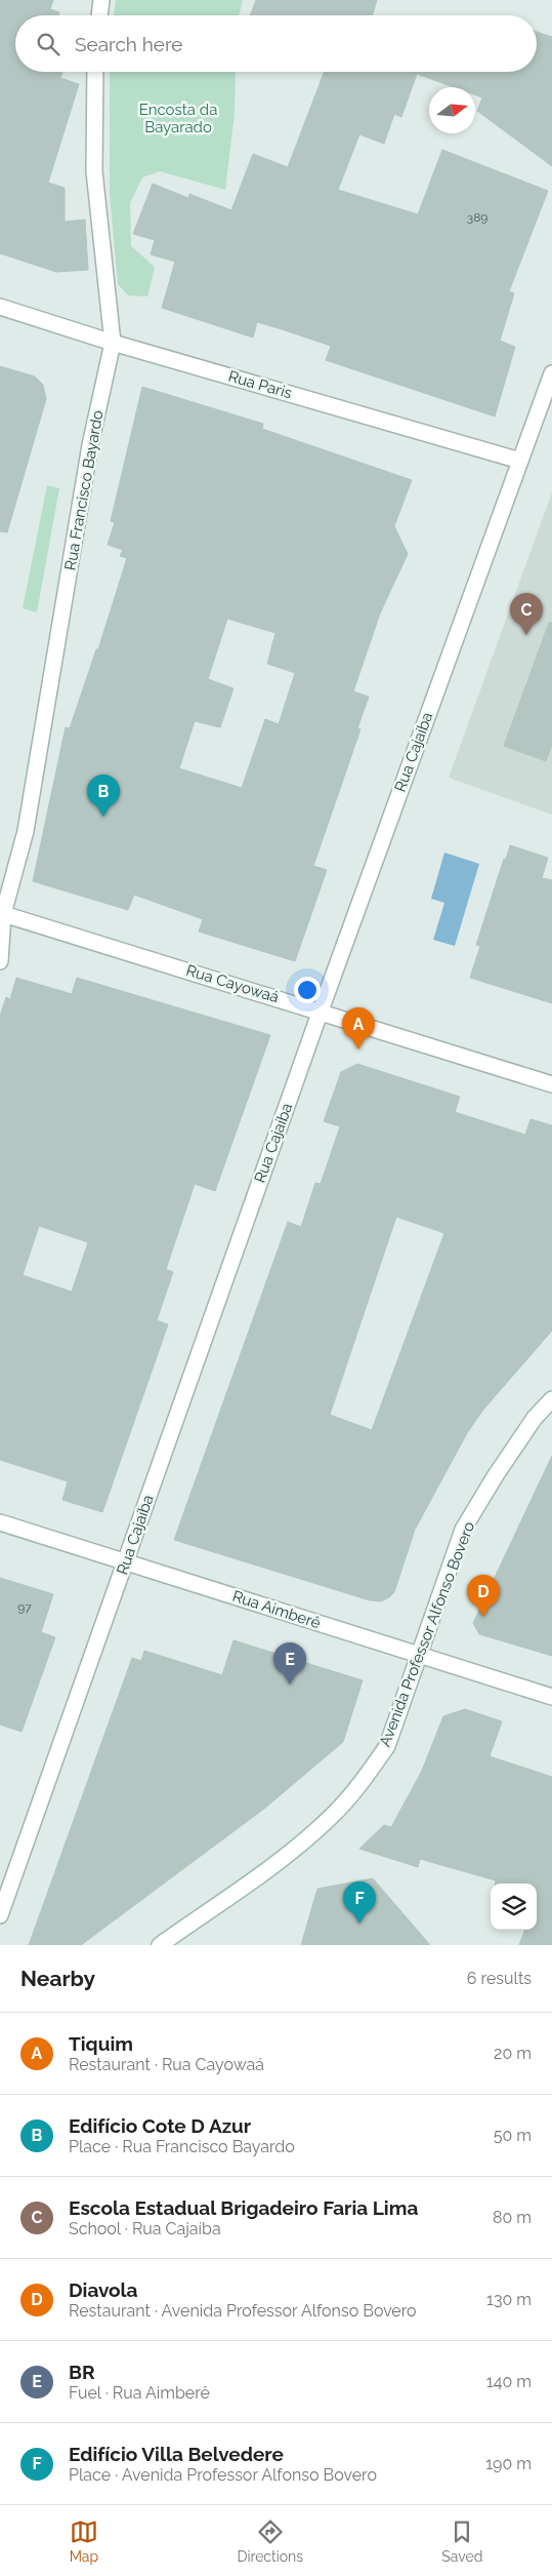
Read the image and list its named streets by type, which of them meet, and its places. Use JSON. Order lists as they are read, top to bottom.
{
  "streets": {
    "street": [
      "Rua Paris",
      "Rua Francisco Bayardo",
      "Rua Cajaíba",
      "Rua Cayowaá",
      "Rua Aimberê",
      "Avenida Professor Alfonso Bovero"
    ]
  },
  "crossings": [
    ["Rua Paris", "Rua Francisco Bayardo"],
    ["Rua Paris", "Rua Cajaíba"],
    ["Rua Francisco Bayardo", "Rua Cayowaá"],
    ["Rua Cajaíba", "Rua Cayowaá"],
    ["Rua Cajaíba", "Rua Aimberê"],
    ["Rua Aimberê", "Avenida Professor Alfonso Bovero"]
  ],
  "parks": ["Encosta da Bayarado"],
  "house_numbers": ["389", "97"],
  "north": "right",
  "page": {
    "search": "Search here",
    "pins": [
      "C",
      "B",
      "A",
      "D",
      "E",
      "F"
    ],
    "heading": ["Nearby", "6 results"],
    "list": [
      {
        "mark": "A",
        "name": "Tiquim",
        "note": "Restaurant · Rua Cayowaá",
        "value": "20 m"
      },
      {
        "mark": "B",
        "name": "Edifício Cote D Azur",
        "note": "Place · Rua Francisco Bayardo",
        "value": "50 m"
      },
      {
        "mark": "C",
        "name": "Escola Estadual Brigadeiro Faria Lima",
        "note": "School · Rua Cajaíba",
        "value": "80 m"
      },
      {
        "mark": "D",
        "name": "Diavola",
        "note": "Restaurant · Avenida Professor Alfonso Bovero",
        "value": "130 m"
      },
      {
        "mark": "E",
        "name": "BR",
        "note": "Fuel · Rua Aimberê",
        "value": "140 m"
      },
      {
        "mark": "F",
        "name": "Edifício Villa Belvedere",
        "note": "Place · Avenida Professor Alfonso Bovero",
        "value": "190 m"
      }
    ],
    "nav": ["Map", "Directions", "Saved"]
  }
}
